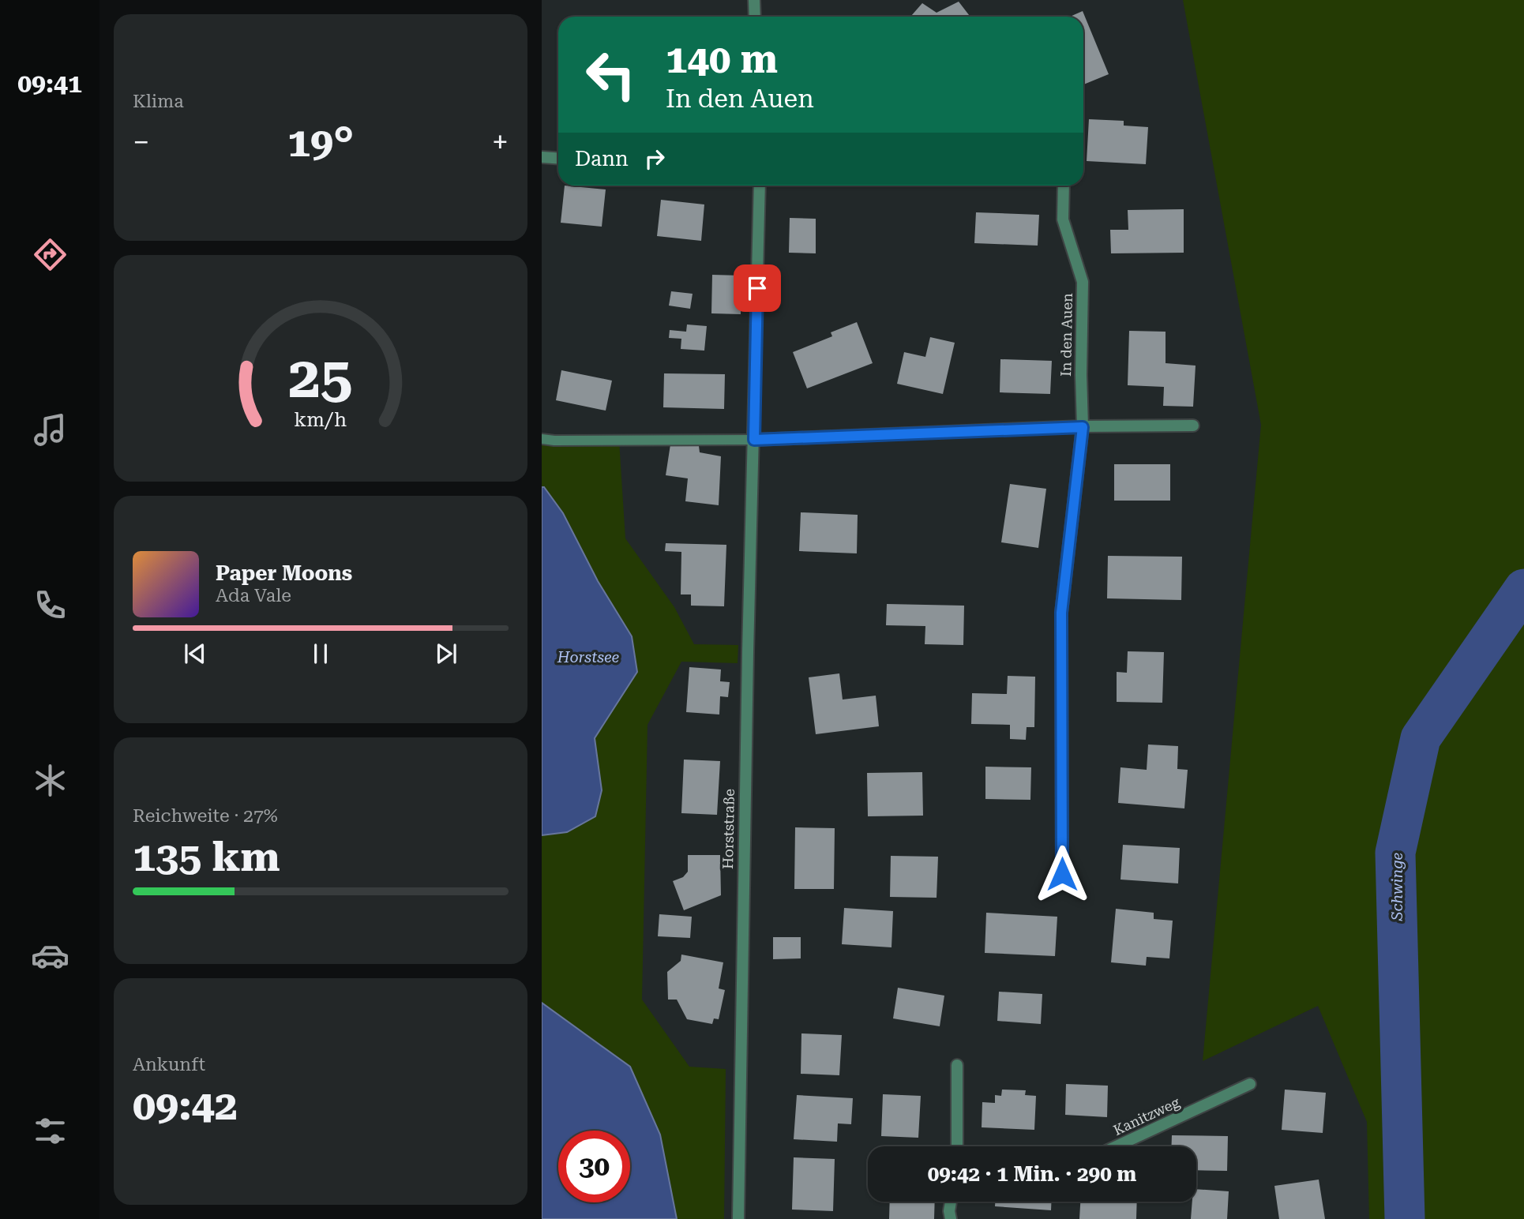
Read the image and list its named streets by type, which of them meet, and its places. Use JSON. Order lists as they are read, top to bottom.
{
  "streets": {
    "street": ["In den Auen", "Horststraße", "Kanitzweg"]
  },
  "water": ["Horstsee", "Schwinge"],
  "page": {
    "tabs": "09:41",
    "tile": [
      "Klima",
      ["Reichweite · 27%", "135 km"],
      ["Ankunft", "09:42"]
    ],
    "turn": ["140 m", "In den Auen"],
    "heat": ["−", "19°", "+"],
    "then": "Dann",
    "song": ["Paper Moons", "Ada Vale"],
    "limit": "30",
    "trip": "09:42 · 1 Min. · 290 m",
    "gauge": ["25", "km/h"]
  }
}
